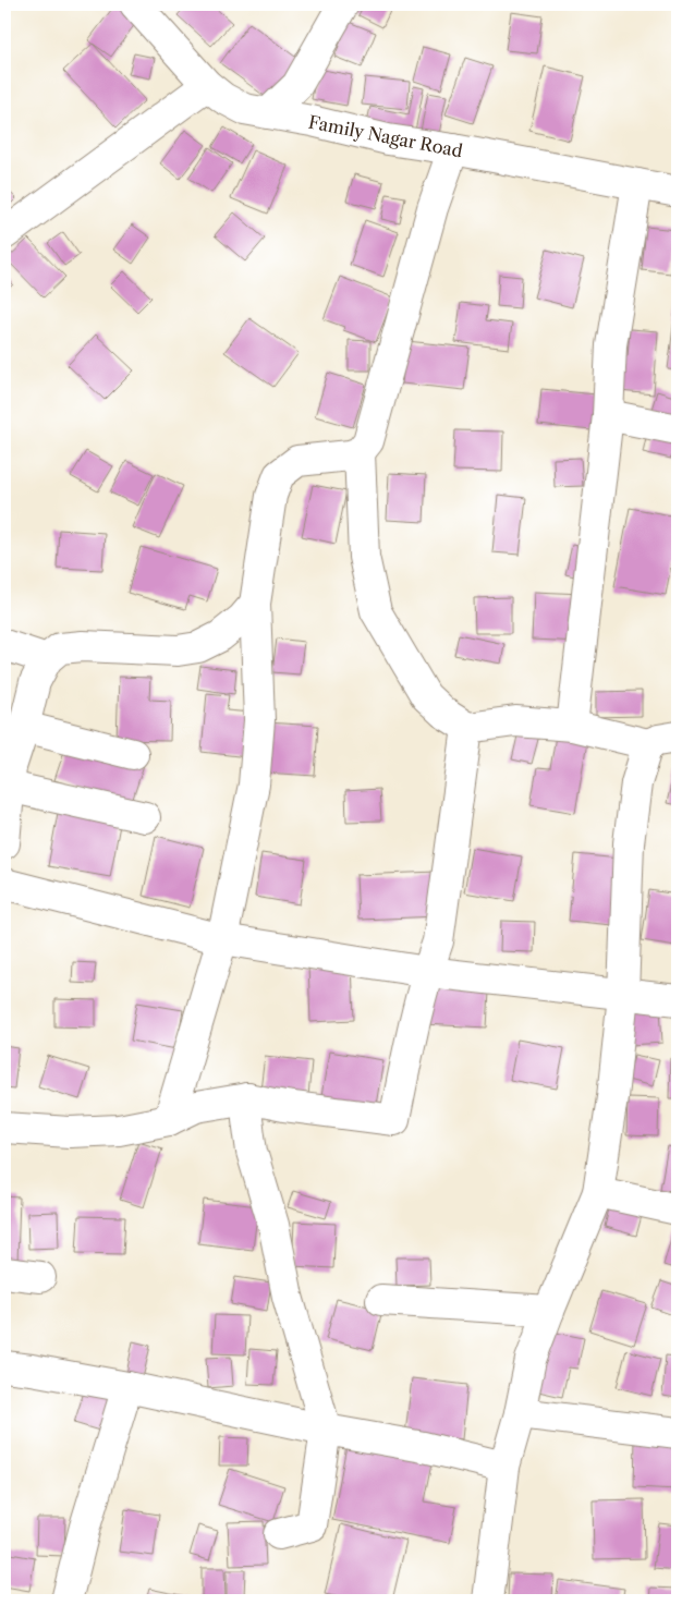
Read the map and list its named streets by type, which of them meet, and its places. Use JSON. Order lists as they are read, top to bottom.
{
  "streets": {
    "street": ["Family Nagar Road"]
  }
}
